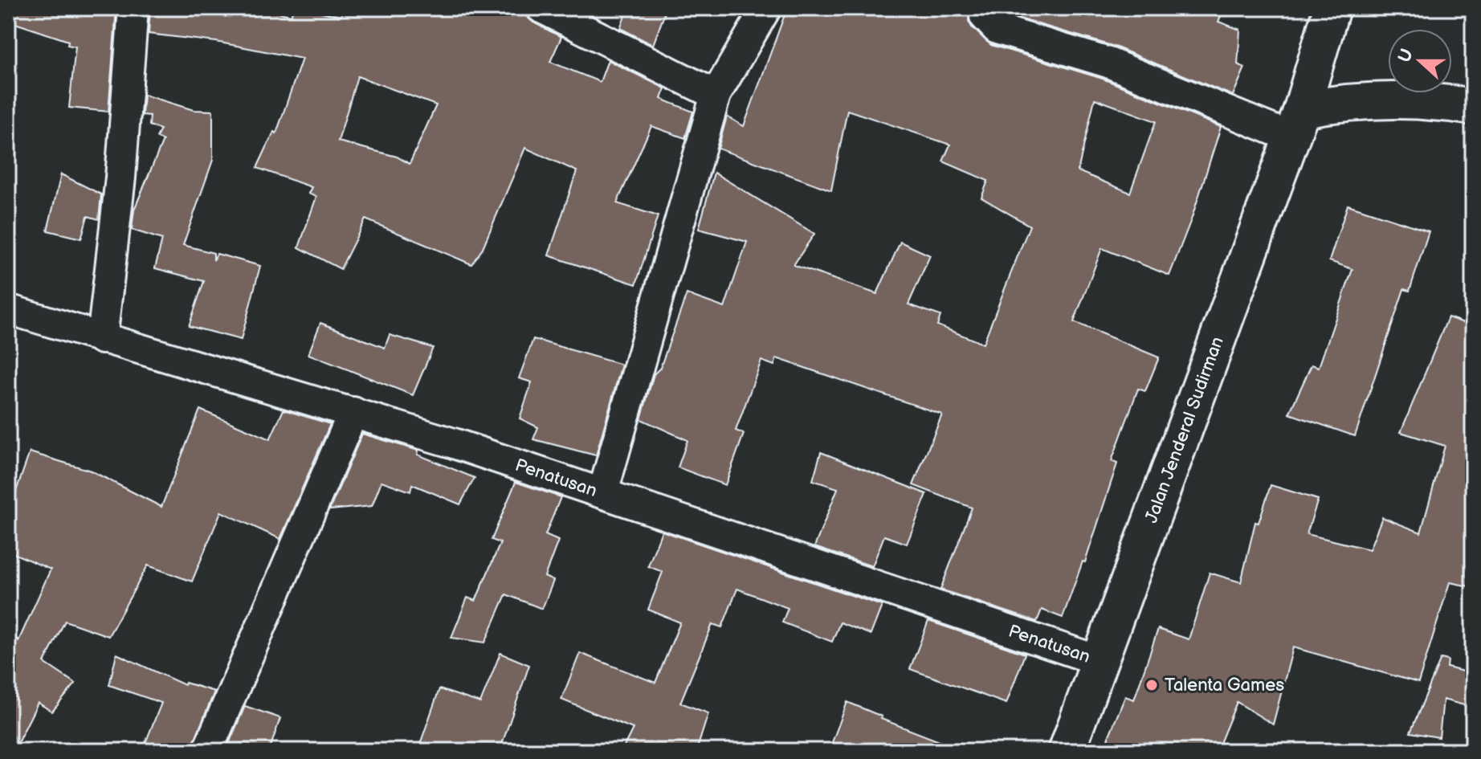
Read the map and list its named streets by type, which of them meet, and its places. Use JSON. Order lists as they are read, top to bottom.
{
  "streets": {
    "main road": ["Jalan Jenderal Sudirman"],
    "street": ["Penatusan"]
  },
  "crossings": [
    ["Jalan Jenderal Sudirman", "Penatusan"]
  ],
  "places": ["Talenta Games"],
  "north": "left"
}
